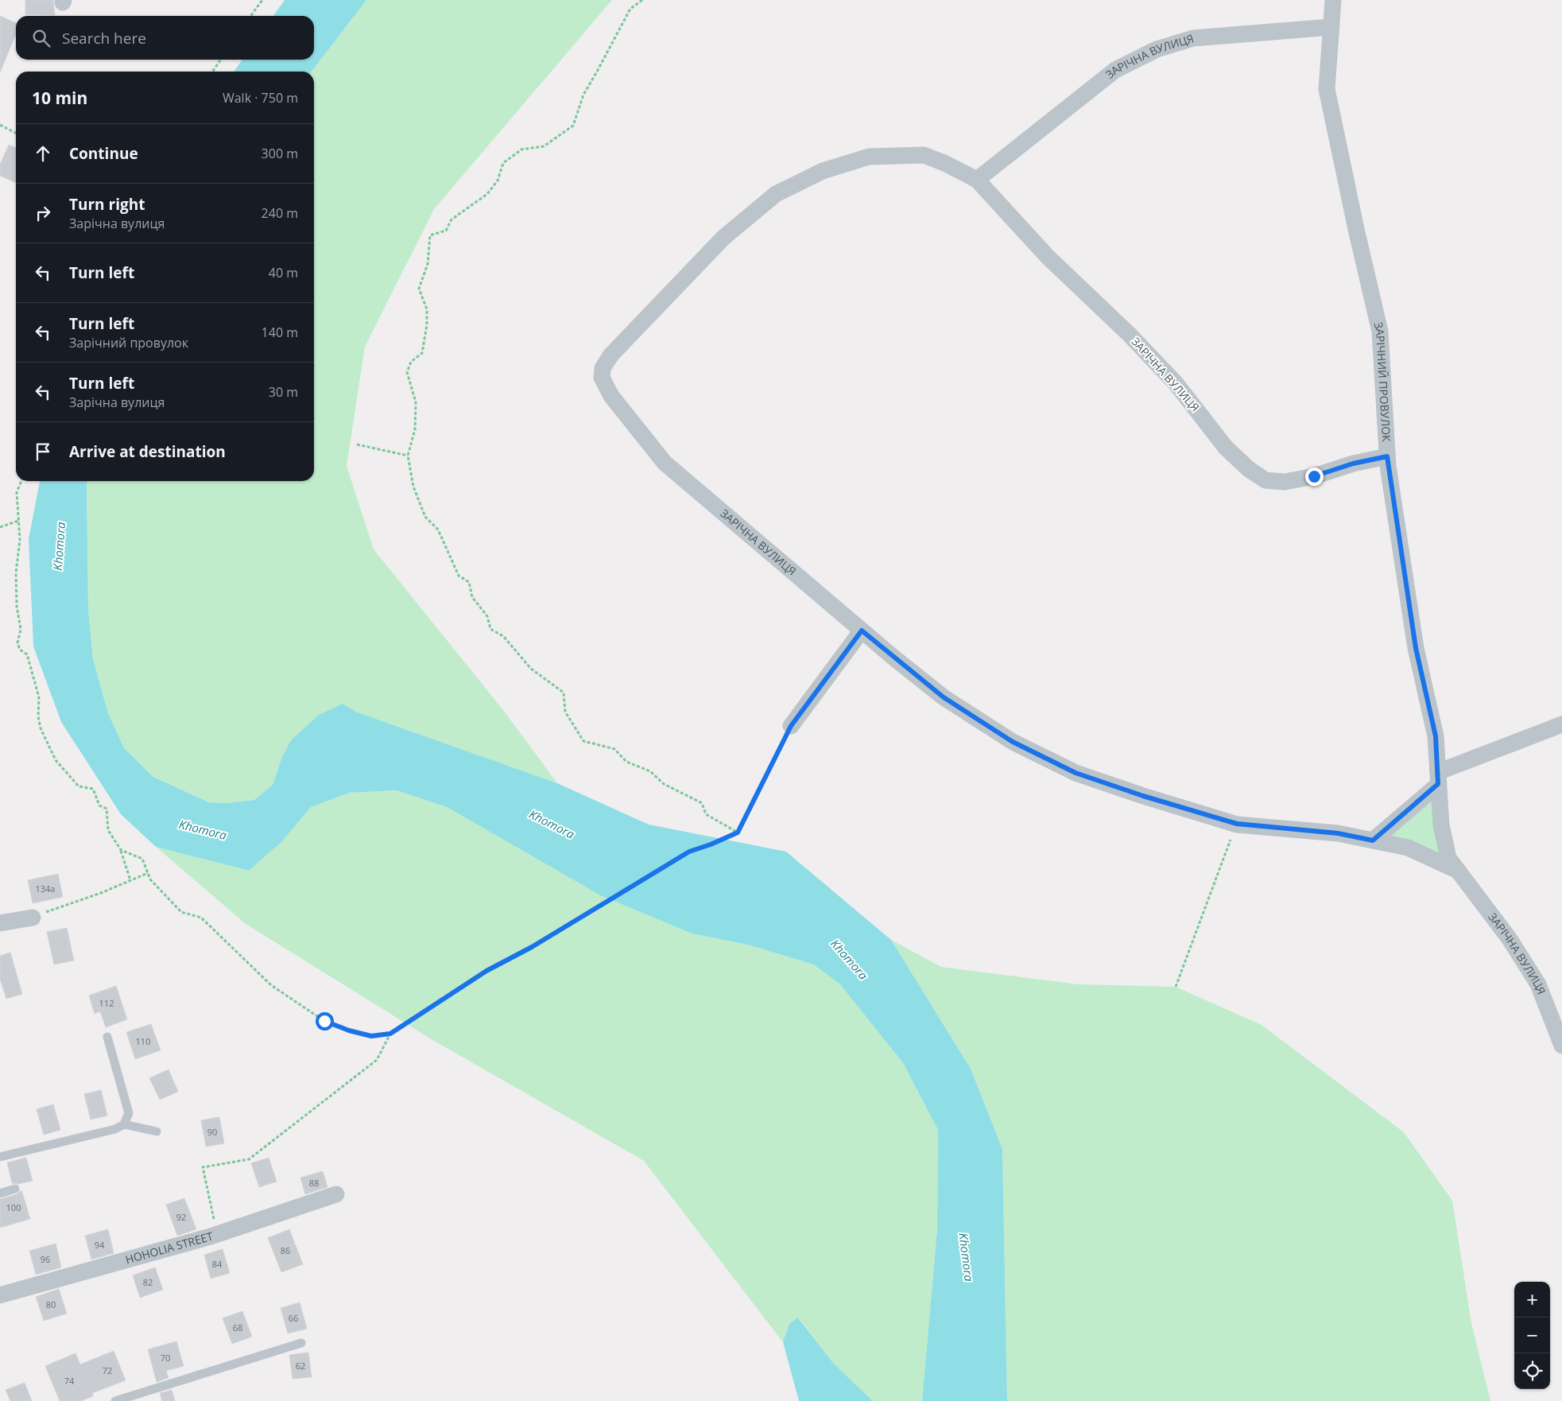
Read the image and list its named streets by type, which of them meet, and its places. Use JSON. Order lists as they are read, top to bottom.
{
  "streets": {
    "street": ["ЗАРІЧНА ВУЛИЦЯ", "ЗАРІЧНИЙ ПРОВУЛОК", "HOHOLIA STREET"]
  },
  "crossings": [
    ["ЗАРІЧНА ВУЛИЦЯ", "ЗАРІЧНИЙ ПРОВУЛОК"]
  ],
  "water": ["Khomora"],
  "house_numbers": [
    "134а",
    "112",
    "110",
    "90",
    "88",
    "100",
    "92",
    "94",
    "86",
    "96",
    "84",
    "82",
    "80",
    "66",
    "68",
    "70",
    "62",
    "72",
    "74"
  ],
  "page": {
    "search": "Search here",
    "heading": ["10 min", "Walk · 750 m"],
    "list": [
      ["Continue", "300 m"],
      ["Turn right", "Зарічна вулиця", "240 m"],
      ["Turn left", "40 m"],
      ["Turn left", "Зарічний провулок", "140 m"],
      ["Turn left", "Зарічна вулиця", "30 m"],
      "Arrive at destination"
    ],
    "map_buttons": ["+", "−"]
  }
}
